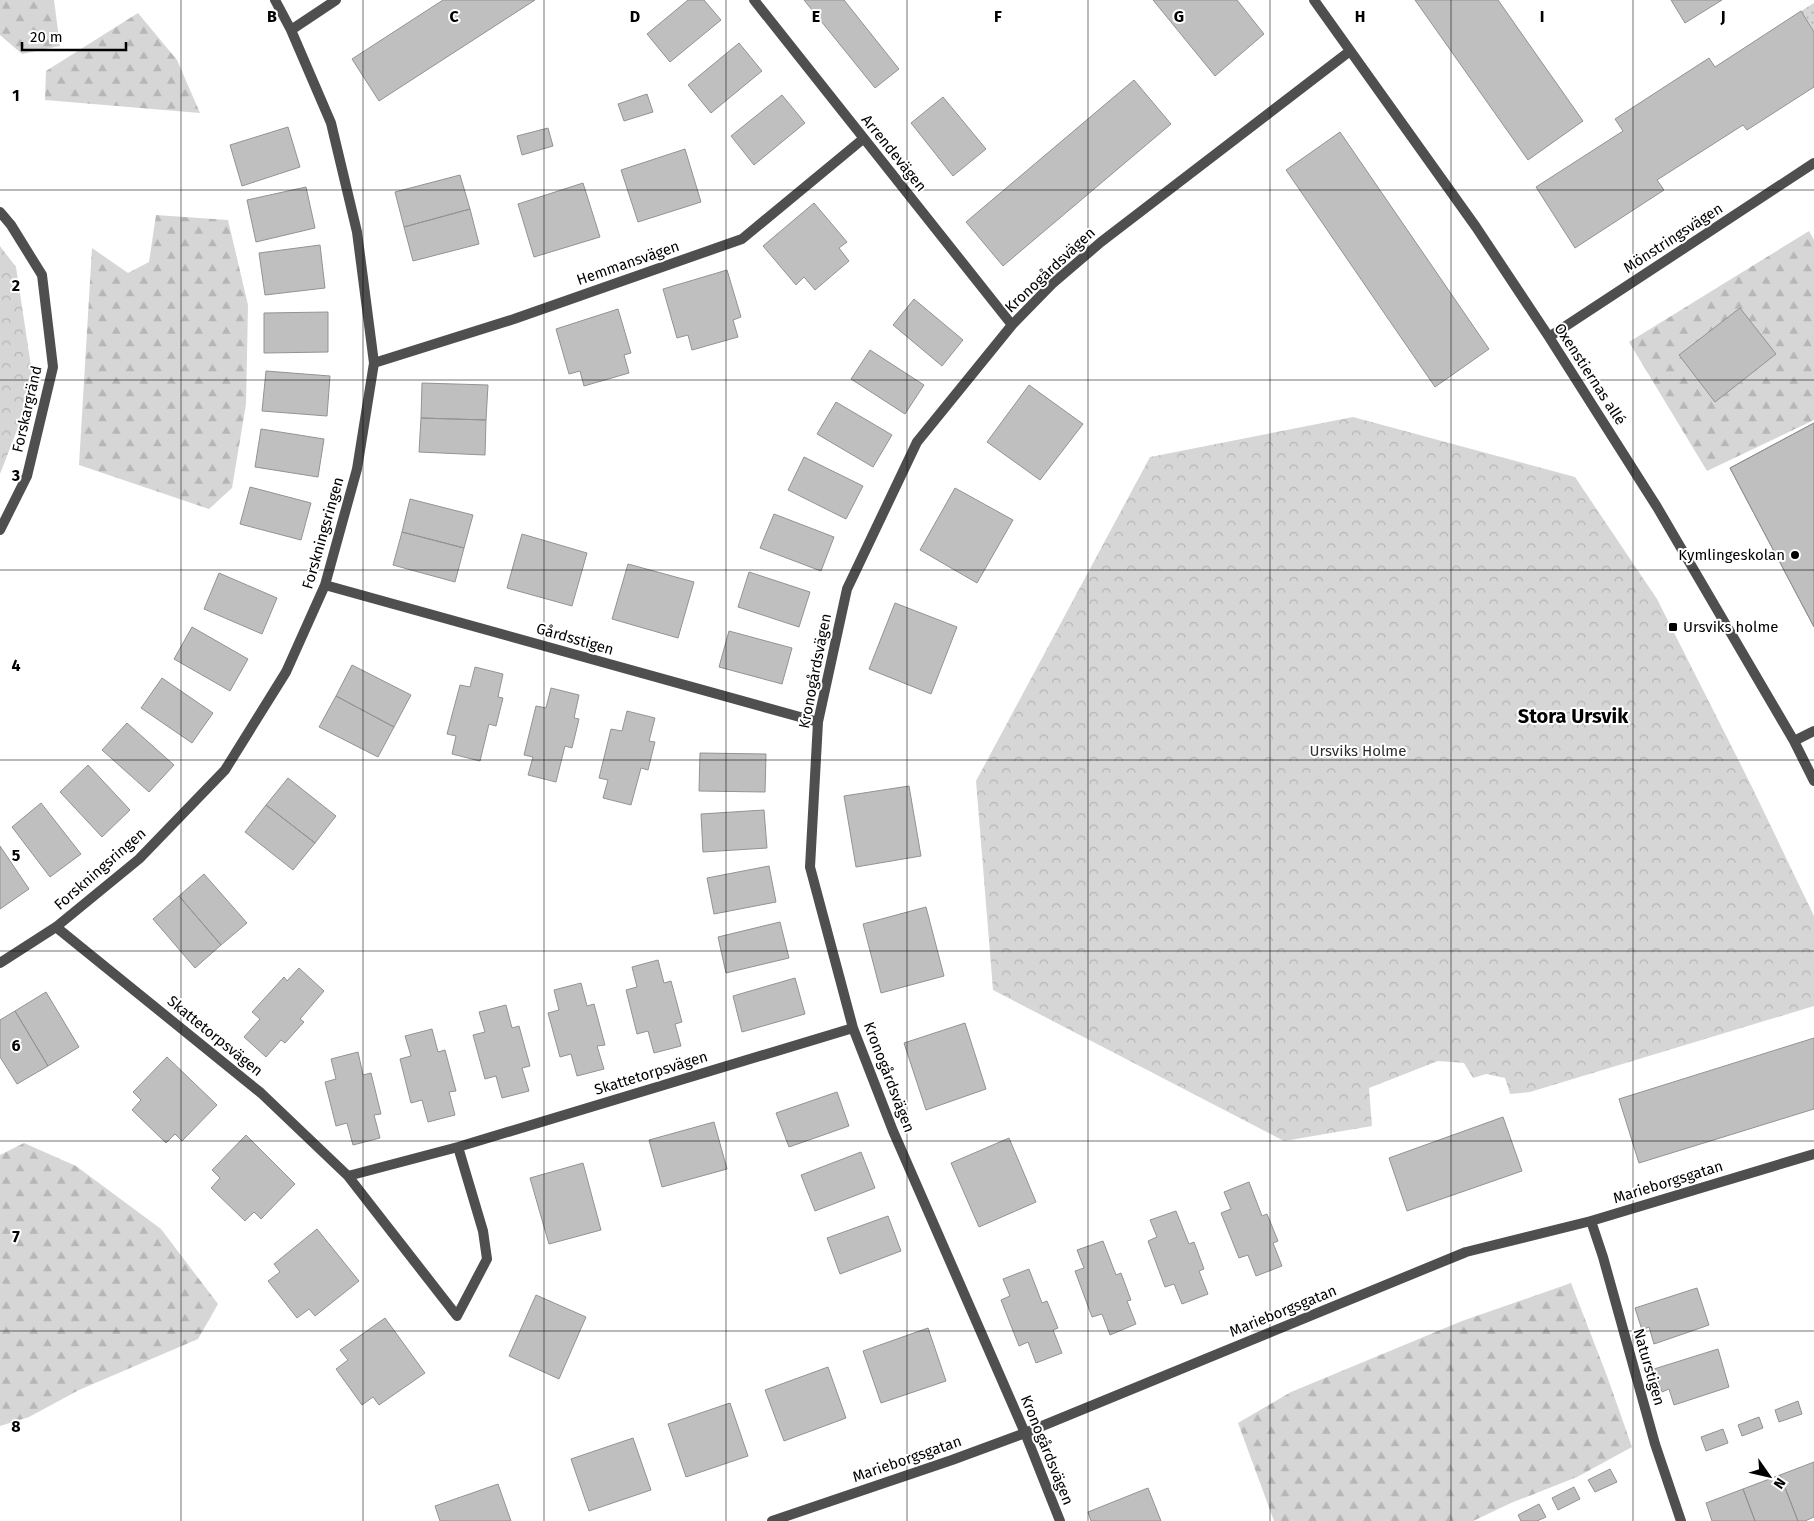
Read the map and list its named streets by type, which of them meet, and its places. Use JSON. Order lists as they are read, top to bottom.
{
  "streets": {
    "street": [
      "Arrendevägen",
      "Mönstringsvägen",
      "Hemmansvägen",
      "Kronogårdsvägen",
      "Oxenstiernas allé",
      "Forskargränd",
      "Forskningsringen",
      "Gårdsstigen",
      "Skattetorpsvägen",
      "Marieborgsgatan",
      "Naturstigen"
    ]
  },
  "crossings": [
    ["Arrendevägen", "Hemmansvägen"],
    ["Arrendevägen", "Kronogårdsvägen"],
    ["Mönstringsvägen", "Oxenstiernas allé"],
    ["Hemmansvägen", "Forskningsringen"],
    ["Kronogårdsvägen", "Oxenstiernas allé"],
    ["Kronogårdsvägen", "Gårdsstigen"],
    ["Kronogårdsvägen", "Skattetorpsvägen"],
    ["Kronogårdsvägen", "Marieborgsgatan"],
    ["Forskningsringen", "Gårdsstigen"],
    ["Forskningsringen", "Skattetorpsvägen"],
    ["Marieborgsgatan", "Naturstigen"]
  ],
  "districts": ["Stora Ursvik"],
  "parks": ["Ursviks Holme"],
  "places": {
    "other": ["Kymlingeskolan"],
    "transit": ["Ursviks holme"]
  },
  "scale_bar": "20 m",
  "north": "bottom right",
  "grid": {
    "columns": [
      "B",
      "C",
      "D",
      "E",
      "F",
      "G",
      "H",
      "I",
      "J"
    ],
    "rows": [
      "1",
      "2",
      "3",
      "4",
      "5",
      "6",
      "7",
      "8"
    ]
  }
}
